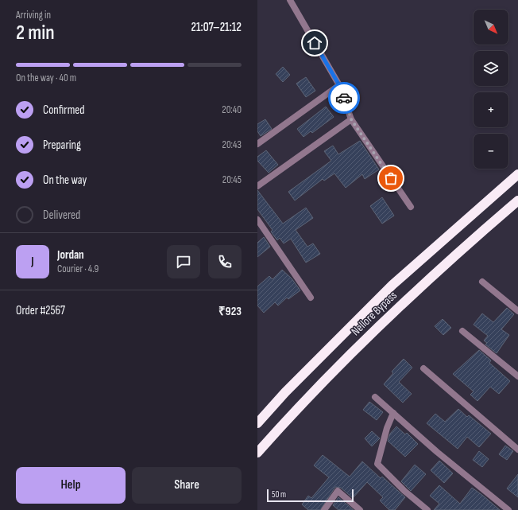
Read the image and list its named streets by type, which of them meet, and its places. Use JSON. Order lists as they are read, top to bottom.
{
  "streets": {
    "highway": ["Nellore Bypass"]
  },
  "scale_bar": "50 m",
  "north": "bottom right",
  "page": {
    "heading": ["2 min", "Arriving in", "21:07–21:12"],
    "panel": [
      "Jordan",
      "Courier · 4.9",
      "Order #2567",
      "₹923"
    ],
    "map_buttons": ["+", "−"],
    "bar": "On the way · 40 m",
    "list": [
      ["Confirmed", "20:40"],
      ["Preparing", "20:43"],
      ["On the way", "20:45"],
      "Delivered"
    ],
    "round": "J",
    "buttons": ["Help", "Share"],
    "scale": "50 m"
  }
}
